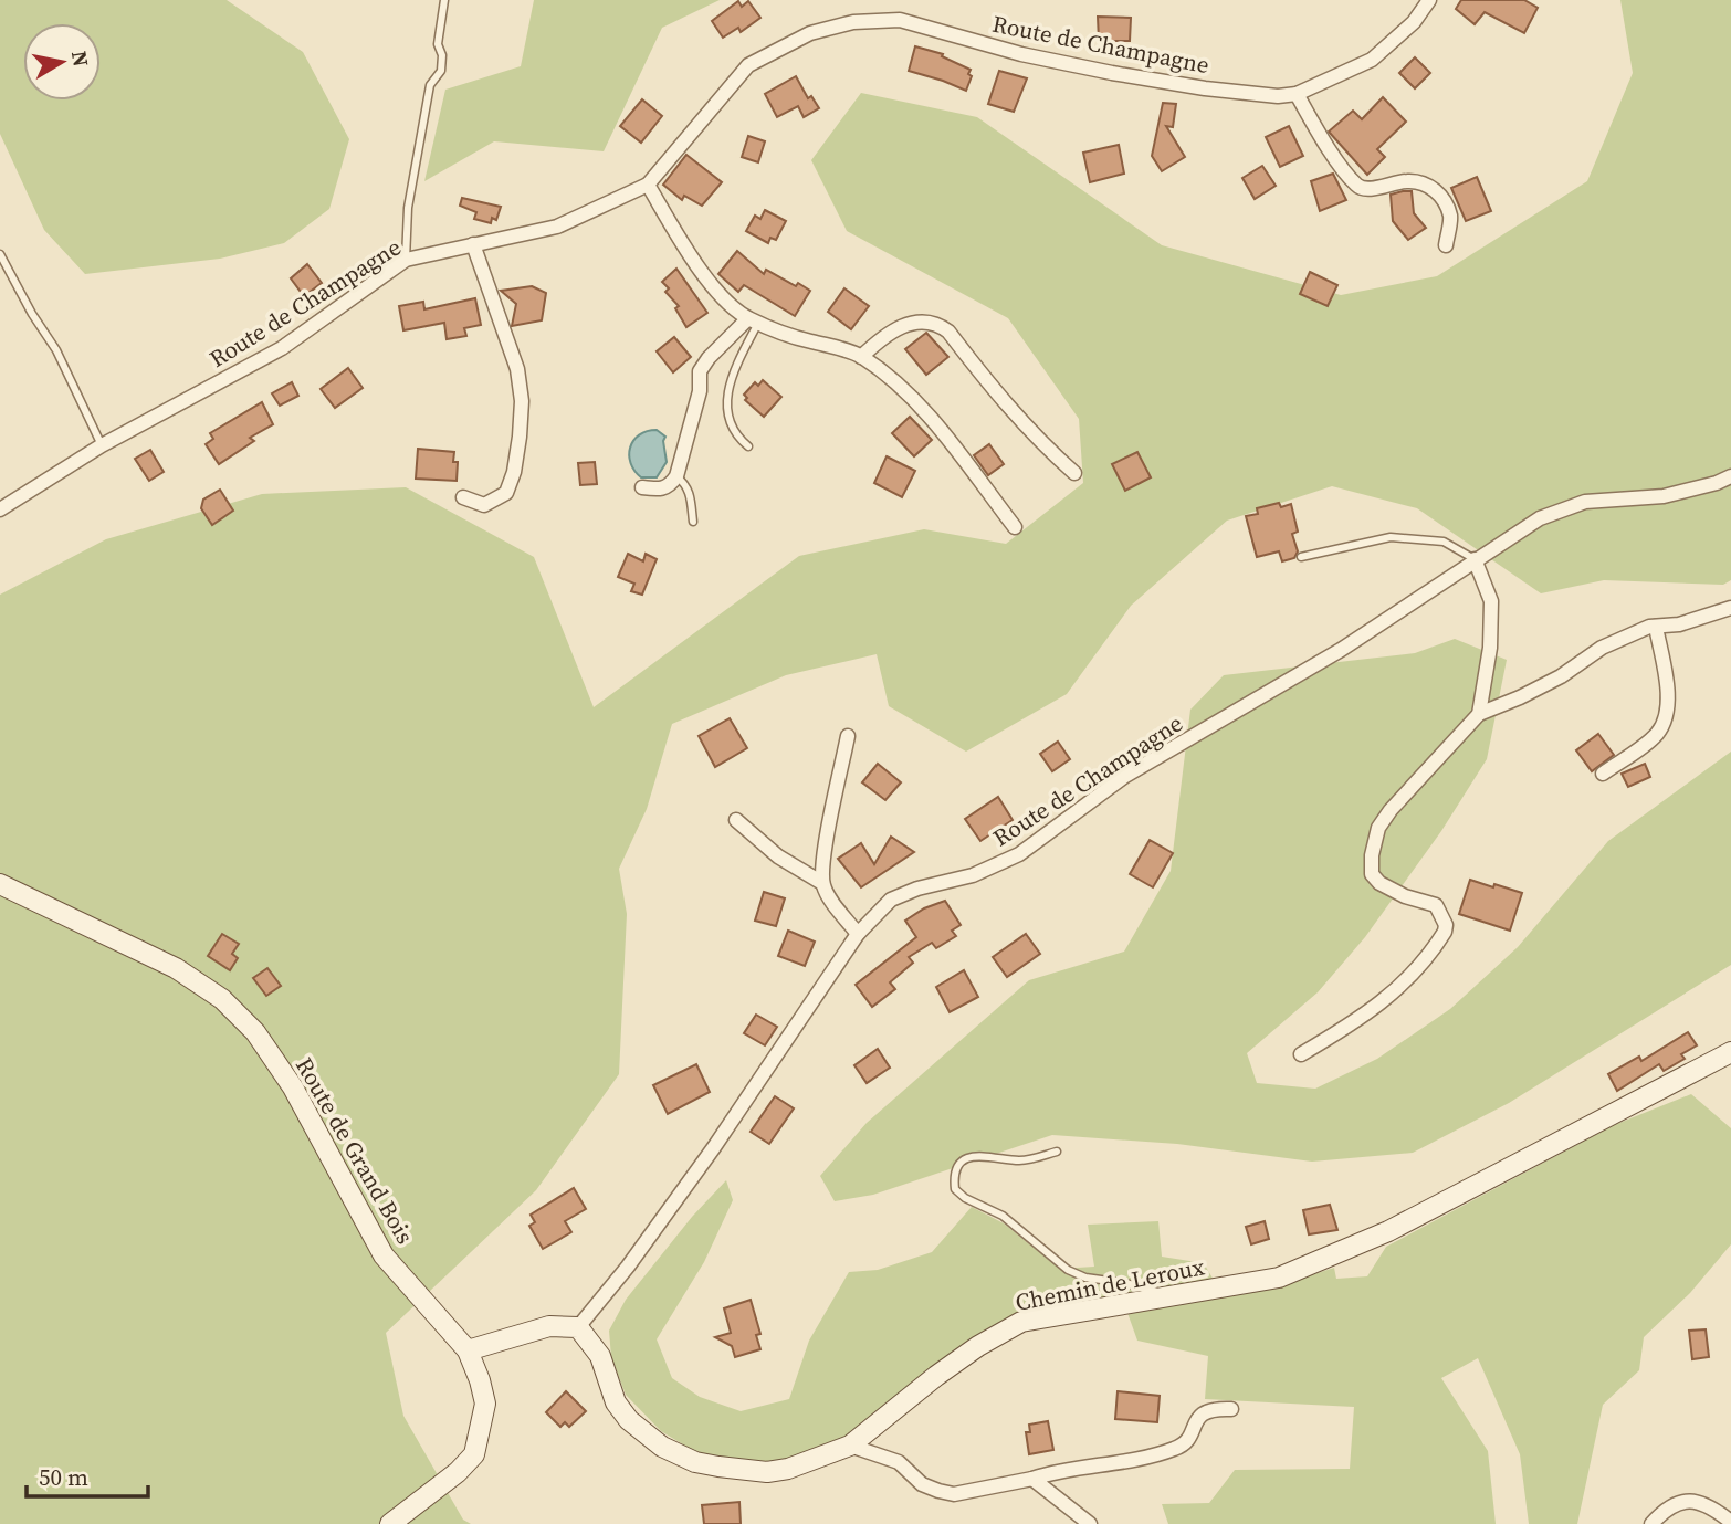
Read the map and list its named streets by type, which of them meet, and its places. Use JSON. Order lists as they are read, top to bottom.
{
  "streets": {
    "street": ["Route de Champagne", "Route de Grand Bois", "Chemin de Leroux"]
  },
  "crossings": [
    ["Route de Champagne", "Chemin de Leroux"]
  ],
  "scale_bar": "50 m",
  "north": "right"
}
